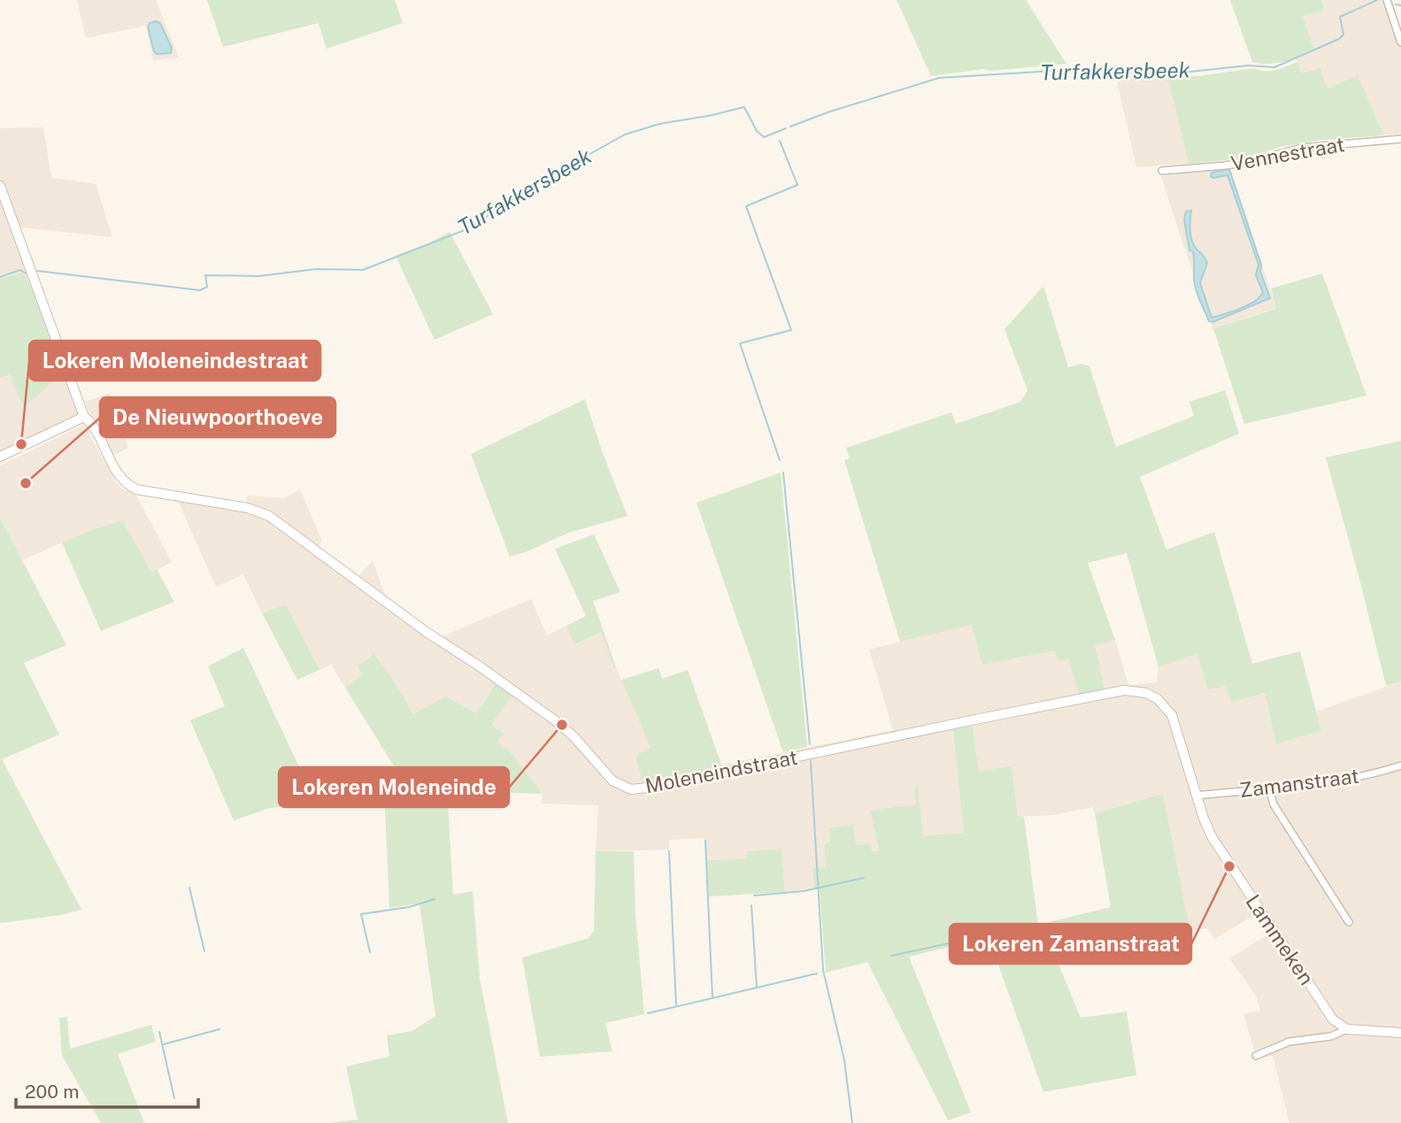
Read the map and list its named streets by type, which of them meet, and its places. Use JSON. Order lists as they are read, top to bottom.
{
  "streets": {
    "street": [
      "Vennestraat",
      "Moleneindstraat",
      "Zamanstraat",
      "Lammeken"
    ]
  },
  "crossings": [
    ["Moleneindstraat", "Zamanstraat"],
    ["Moleneindstraat", "Lammeken"],
    ["Zamanstraat", "Lammeken"]
  ],
  "water": ["Turfakkersbeek"],
  "places": [
    "Lokeren Moleneindestraat",
    "De Nieuwpoorthoeve",
    "Lokeren Moleneinde",
    "Lokeren Zamanstraat"
  ],
  "scale_bar": "200 m"
}
